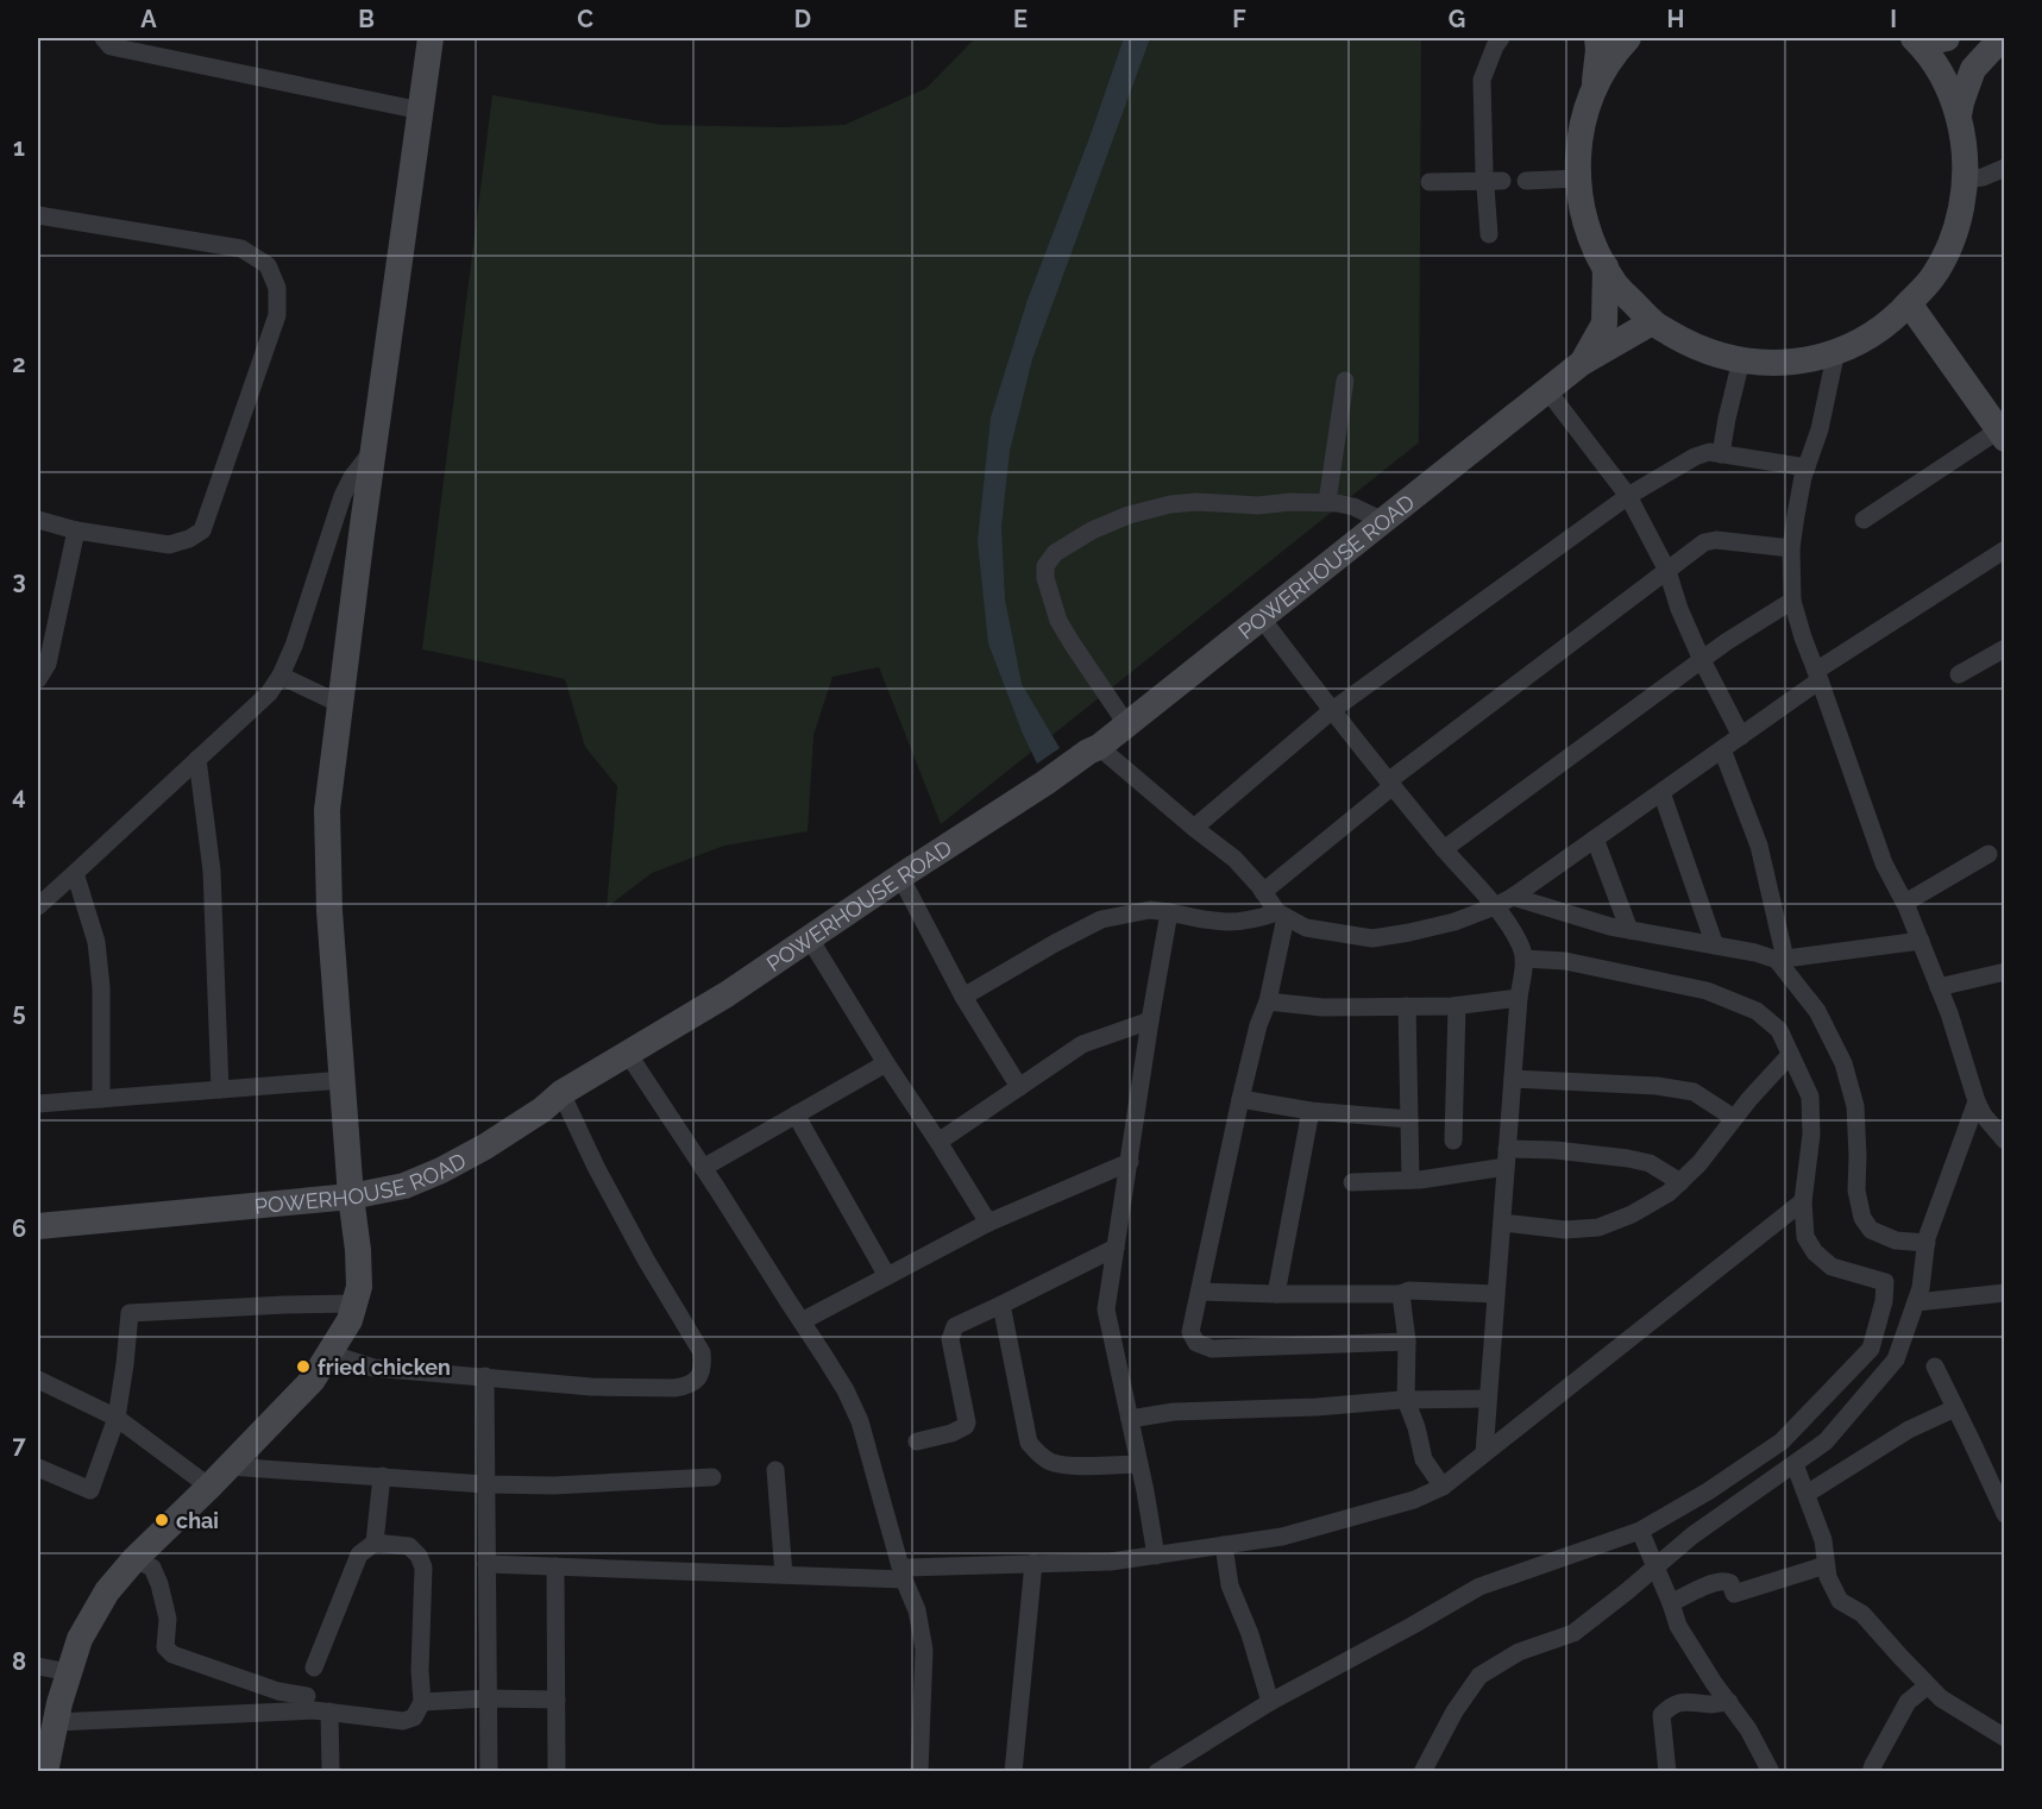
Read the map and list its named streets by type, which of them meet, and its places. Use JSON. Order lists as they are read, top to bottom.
{
  "streets": {
    "main road": ["POWERHOUSE ROAD"]
  },
  "places": ["fried chicken", "chai"],
  "grid": {
    "columns": [
      "A",
      "B",
      "C",
      "D",
      "E",
      "F",
      "G",
      "H",
      "I"
    ],
    "rows": [
      "1",
      "2",
      "3",
      "4",
      "5",
      "6",
      "7",
      "8"
    ]
  }
}
